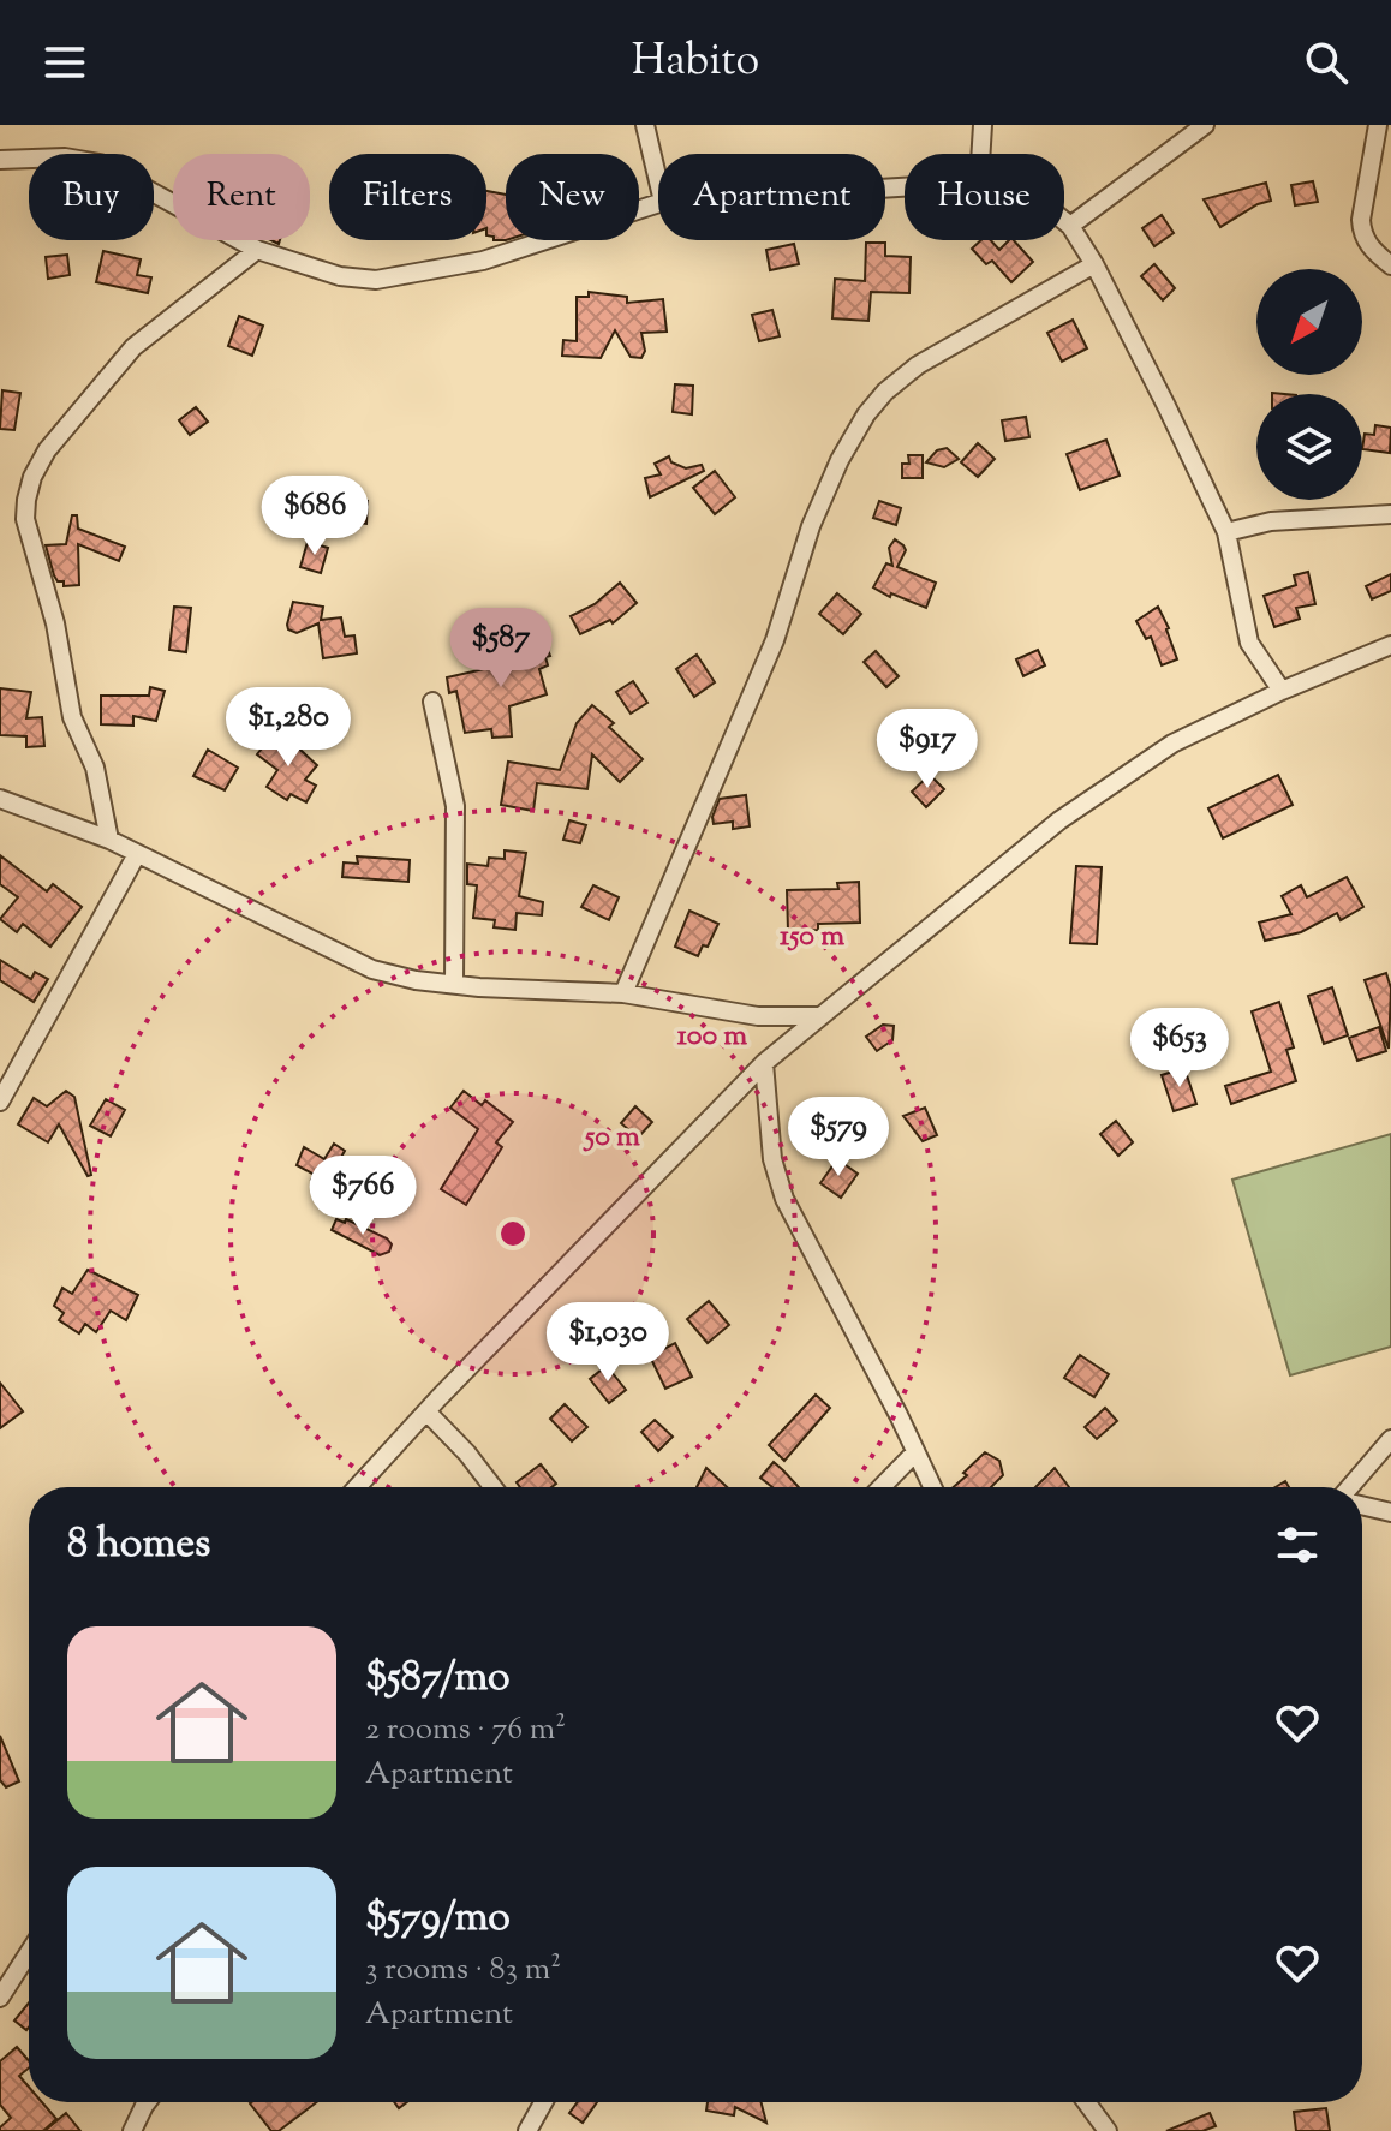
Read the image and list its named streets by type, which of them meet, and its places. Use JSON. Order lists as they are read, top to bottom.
{
  "north": "bottom left",
  "page": {
    "header": "Habito",
    "chip": [
      "Buy",
      "Rent",
      "Filters",
      "New",
      "Apartment",
      "House"
    ],
    "price": [
      "$686",
      "$587",
      "$1,280",
      "$917",
      "$653",
      "$579",
      "$766",
      "$1,030"
    ],
    "heading": "8 homes",
    "list": [
      {
        "name": "$587/mo",
        "note": "2 rooms · 76 m² · Apartment"
      },
      {
        "name": "$579/mo",
        "note": "3 rooms · 83 m² · Apartment"
      }
    ]
  },
  "rings": ["150 m", "100 m", "50 m"]
}
